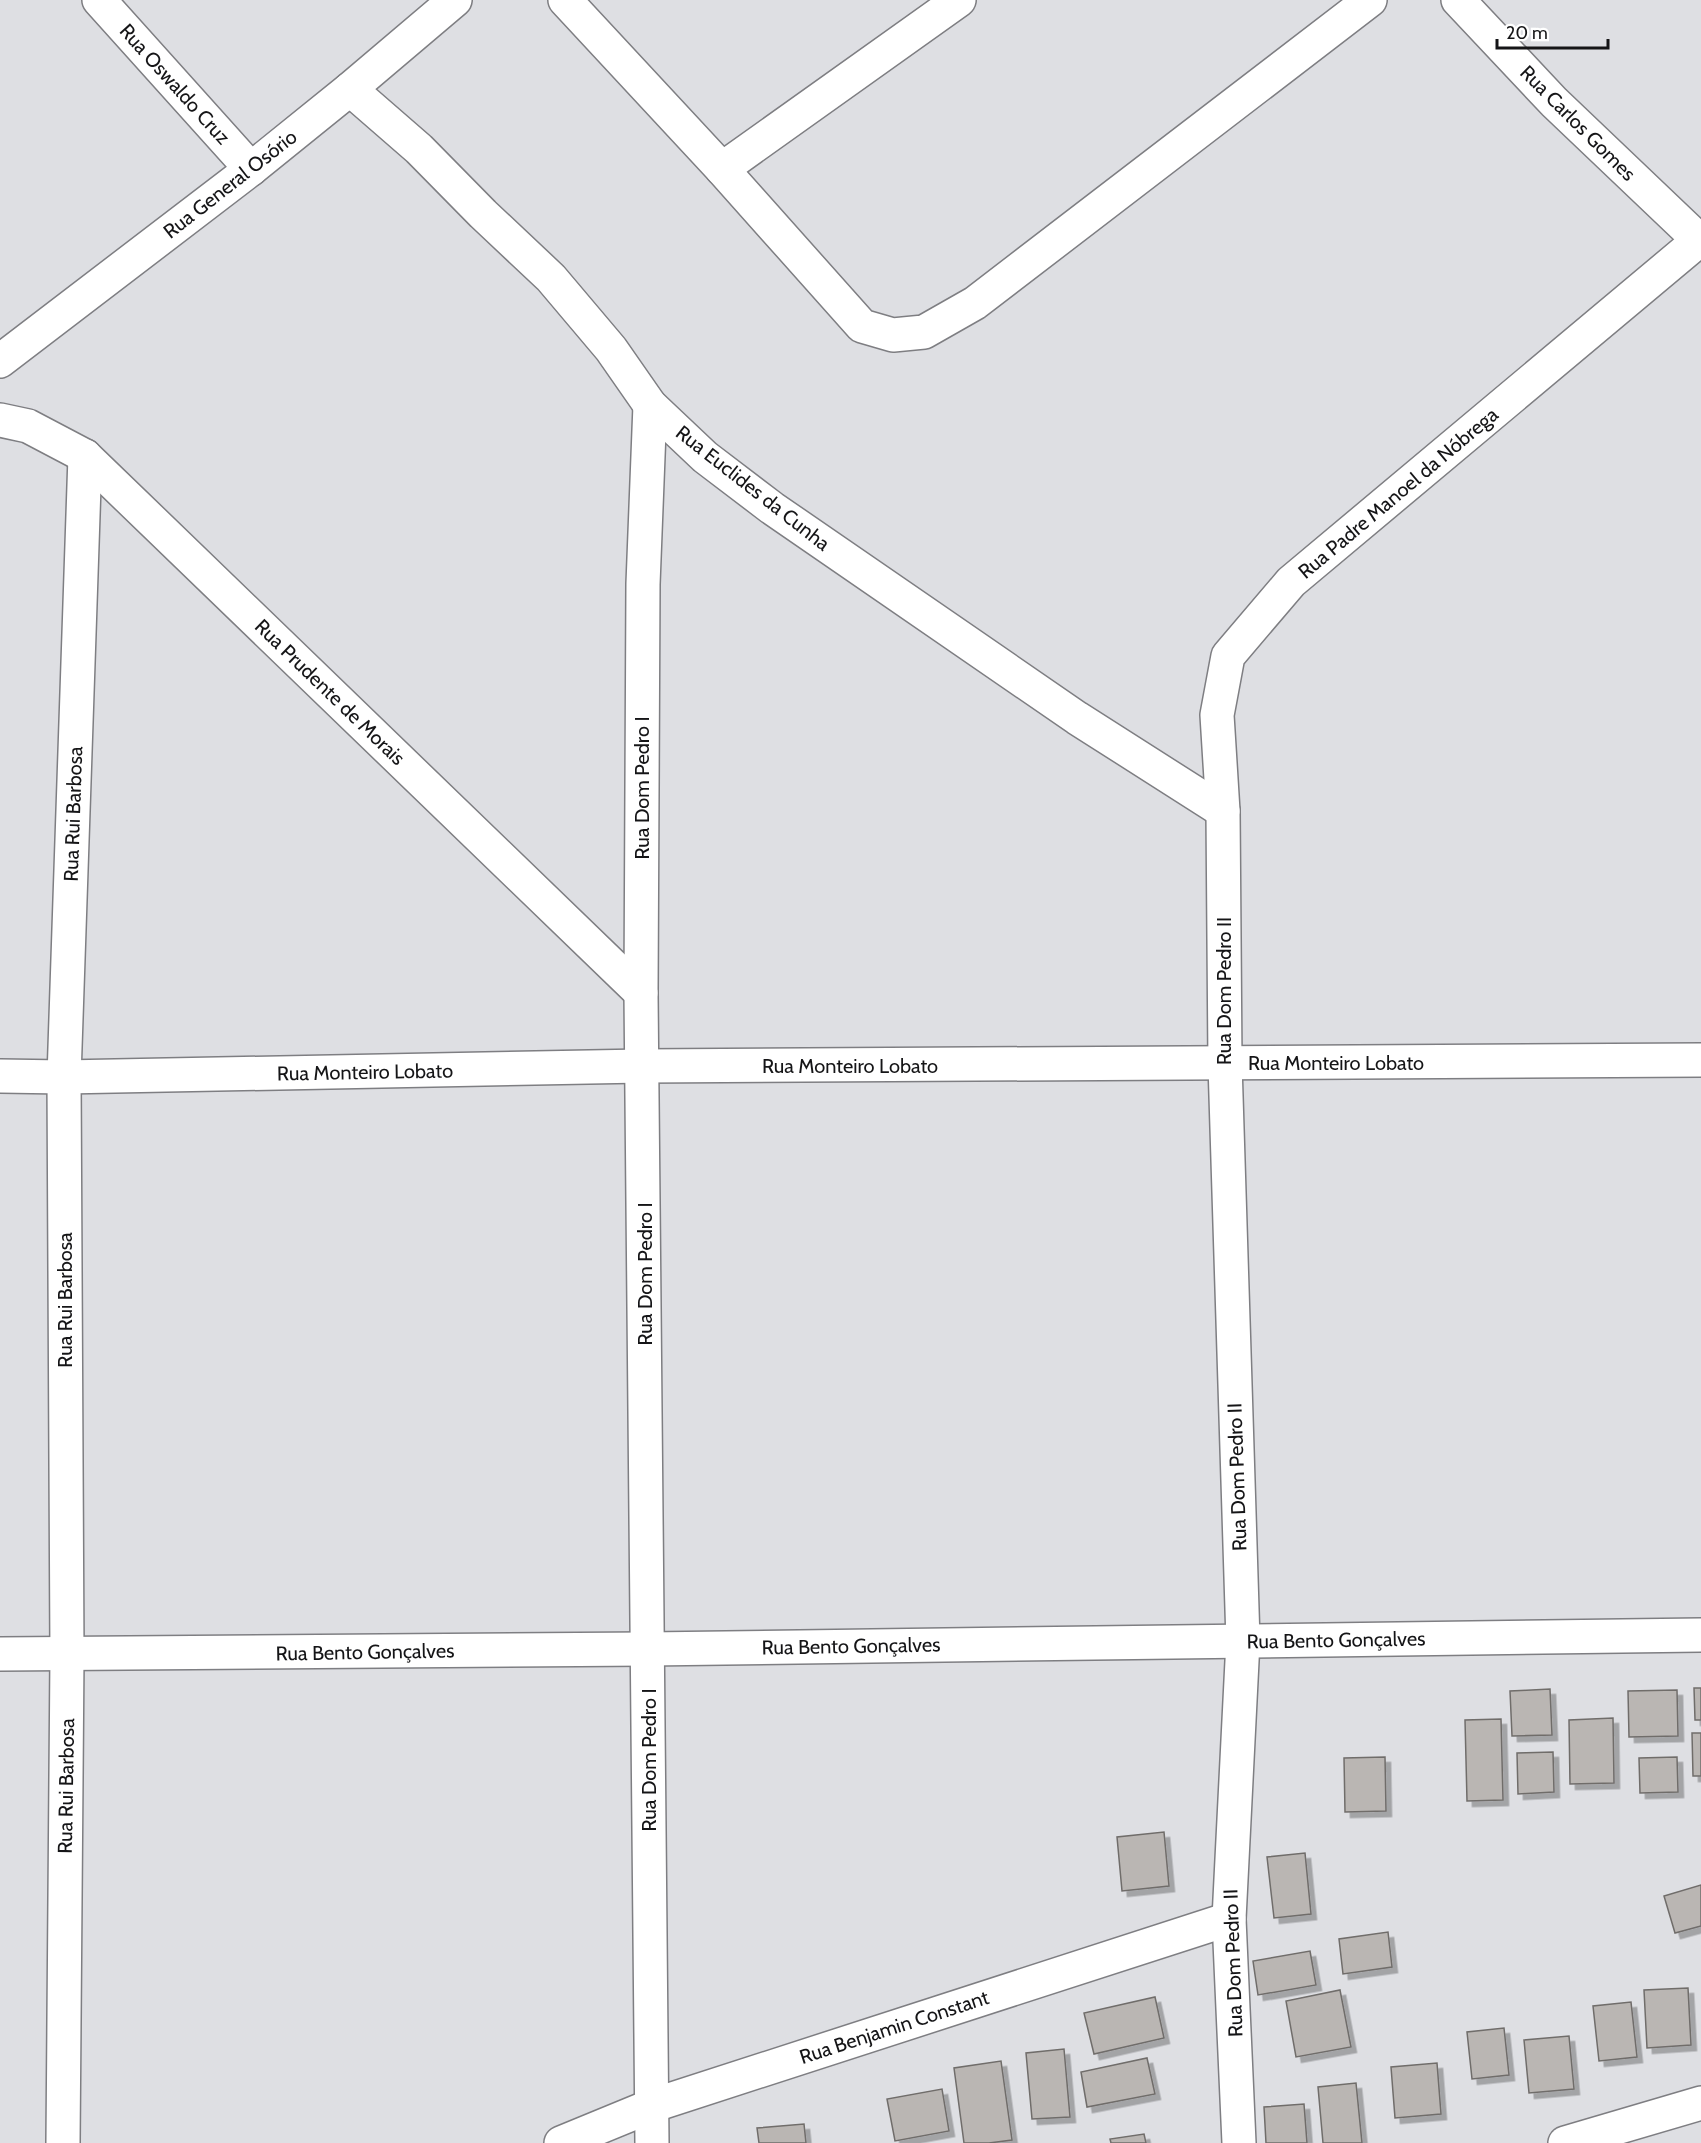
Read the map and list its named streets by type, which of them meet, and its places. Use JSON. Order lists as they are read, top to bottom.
{
  "streets": {
    "street": [
      "Rua Oswaldo Cruz",
      "Rua Carlos Gomes",
      "Rua General Osório",
      "Rua Euclides da Cunha",
      "Rua Padre Manoel da Nóbrega",
      "Rua Prudente de Morais",
      "Rua Dom Pedro I",
      "Rua Rui Barbosa",
      "Rua Dom Pedro II",
      "Rua Monteiro Lobato",
      "Rua Bento Gonçalves",
      "Rua Benjamin Constant"
    ]
  },
  "crossings": [
    ["Rua Oswaldo Cruz", "Rua General Osório"],
    ["Rua Carlos Gomes", "Rua Padre Manoel da Nóbrega"],
    ["Rua General Osório", "Rua Euclides da Cunha"],
    ["Rua Euclides da Cunha", "Rua Padre Manoel da Nóbrega"],
    ["Rua Euclides da Cunha", "Rua Dom Pedro I"],
    ["Rua Euclides da Cunha", "Rua Dom Pedro II"],
    ["Rua Padre Manoel da Nóbrega", "Rua Dom Pedro II"],
    ["Rua Prudente de Morais", "Rua Dom Pedro I"],
    ["Rua Prudente de Morais", "Rua Rui Barbosa"],
    ["Rua Dom Pedro I", "Rua Monteiro Lobato"],
    ["Rua Dom Pedro I", "Rua Bento Gonçalves"],
    ["Rua Dom Pedro I", "Rua Benjamin Constant"],
    ["Rua Rui Barbosa", "Rua Monteiro Lobato"],
    ["Rua Rui Barbosa", "Rua Bento Gonçalves"],
    ["Rua Dom Pedro II", "Rua Monteiro Lobato"],
    ["Rua Dom Pedro II", "Rua Bento Gonçalves"],
    ["Rua Dom Pedro II", "Rua Benjamin Constant"]
  ],
  "scale_bar": "20 m"
}
